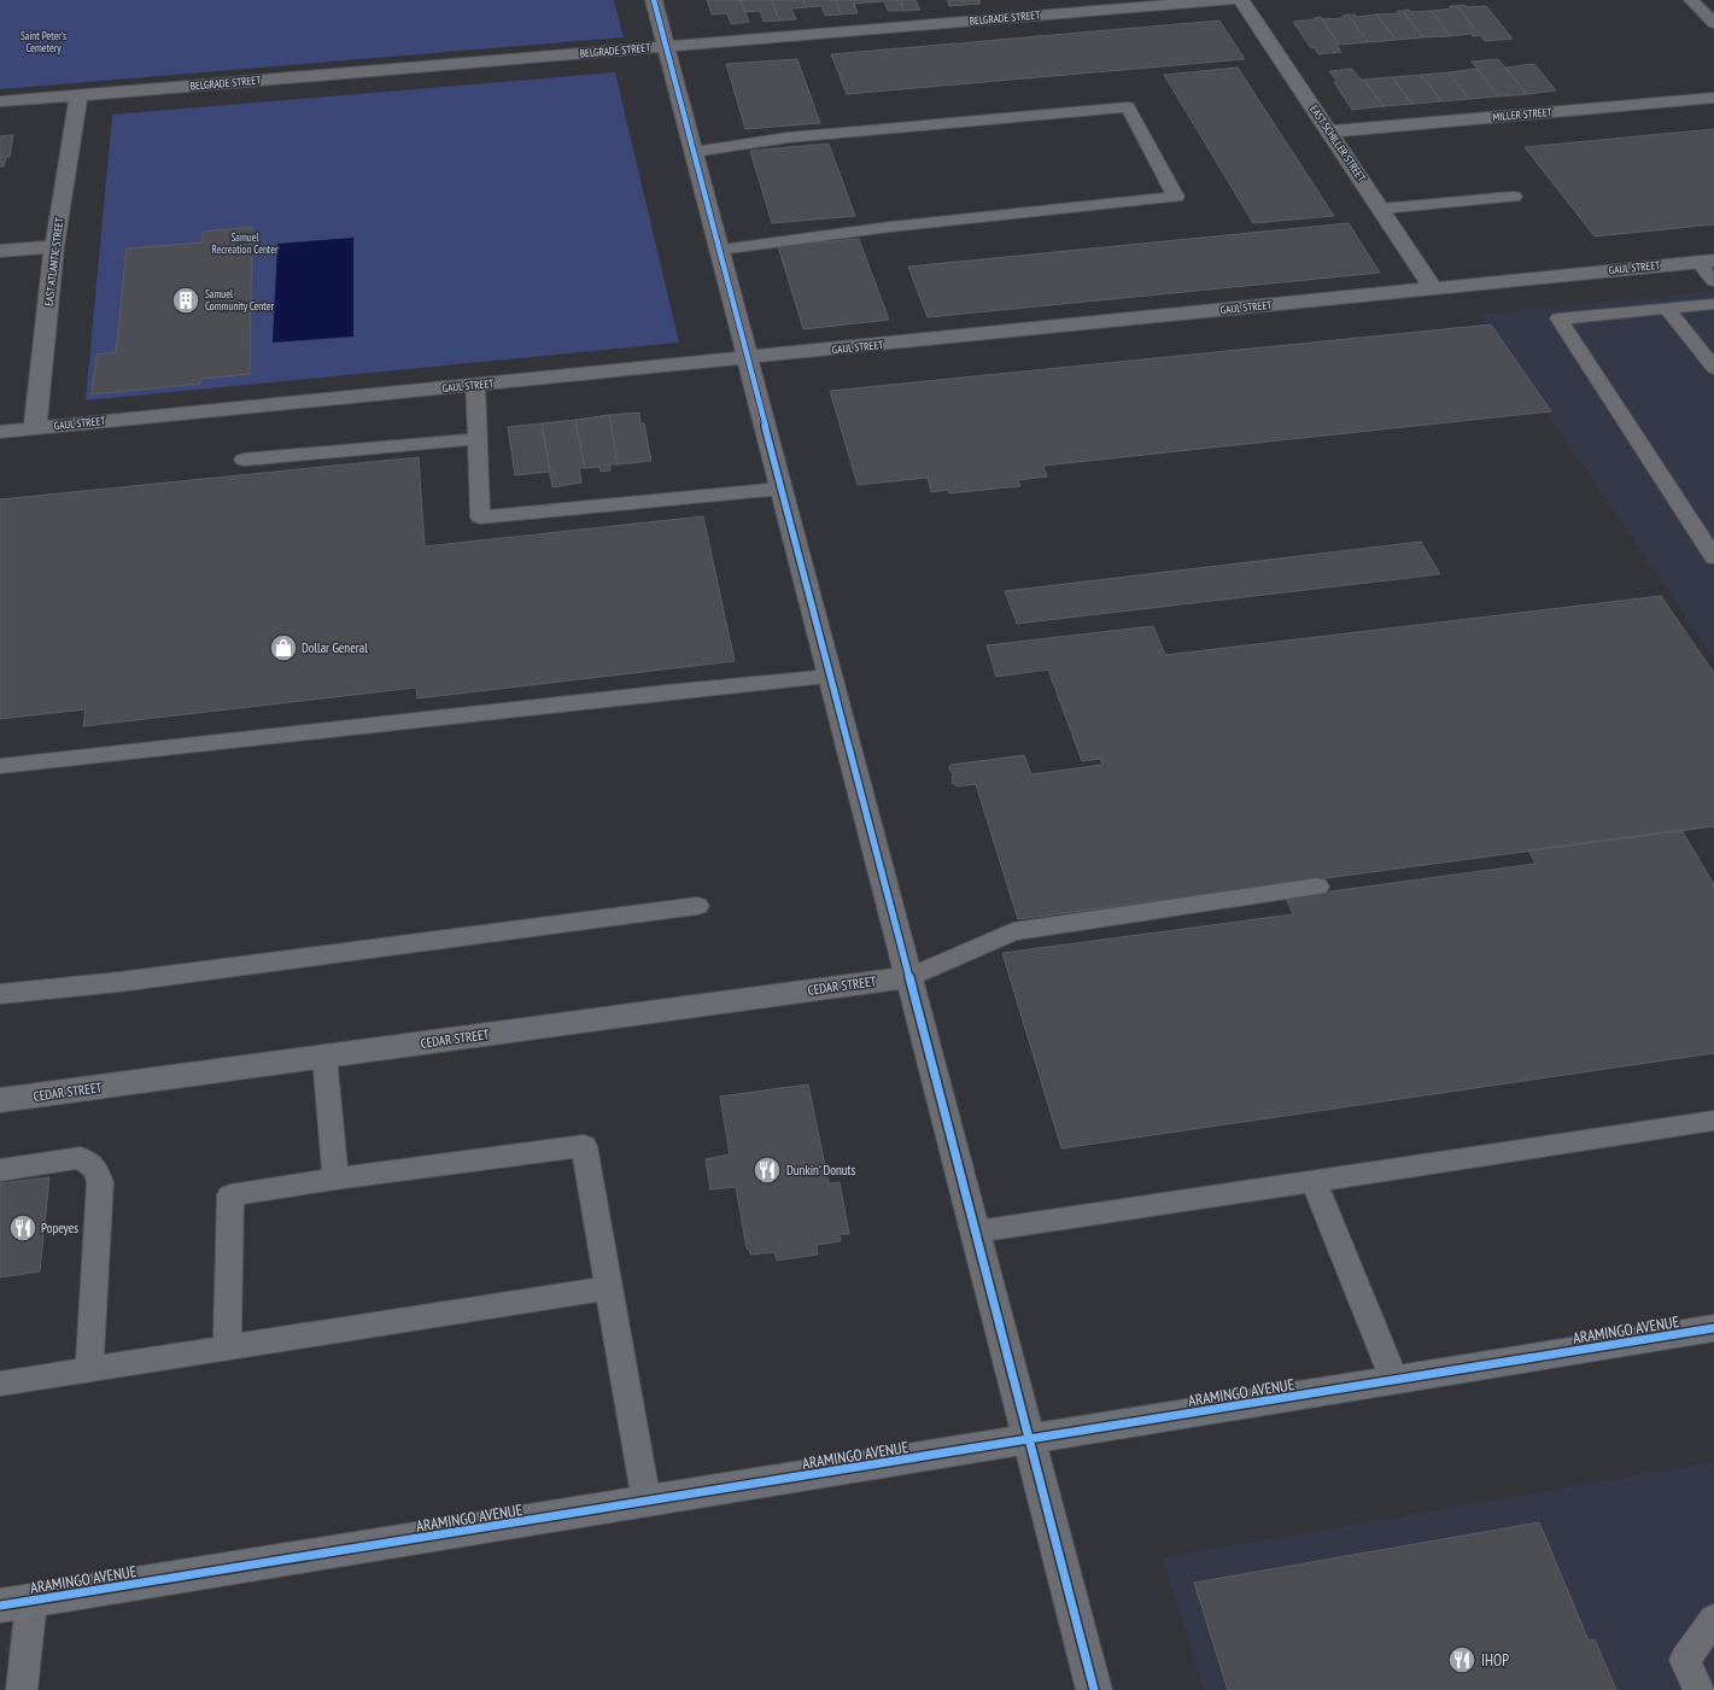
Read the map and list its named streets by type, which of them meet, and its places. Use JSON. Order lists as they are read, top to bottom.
{
  "streets": {
    "main road": ["ARAMINGO AVENUE"],
    "street": [
      "BELGRADE STREET",
      "MILLER STREET",
      "EAST SCHILLER STREET",
      "EAST ATLANTIC STREET",
      "GAUL STREET",
      "CEDAR STREET"
    ]
  },
  "crossings": [
    ["BELGRADE STREET", "EAST ATLANTIC STREET"],
    ["MILLER STREET", "EAST SCHILLER STREET"],
    ["EAST SCHILLER STREET", "GAUL STREET"],
    ["EAST ATLANTIC STREET", "GAUL STREET"]
  ],
  "parks": ["Saint Peter's Cemetery", "Samuel Recreation Center"],
  "places": {
    "building": ["Samuel Community Center"],
    "shop": ["Dollar General"],
    "restaurant": ["Dunkin' Donuts", "Popeyes", "IHOP"]
  }
}
